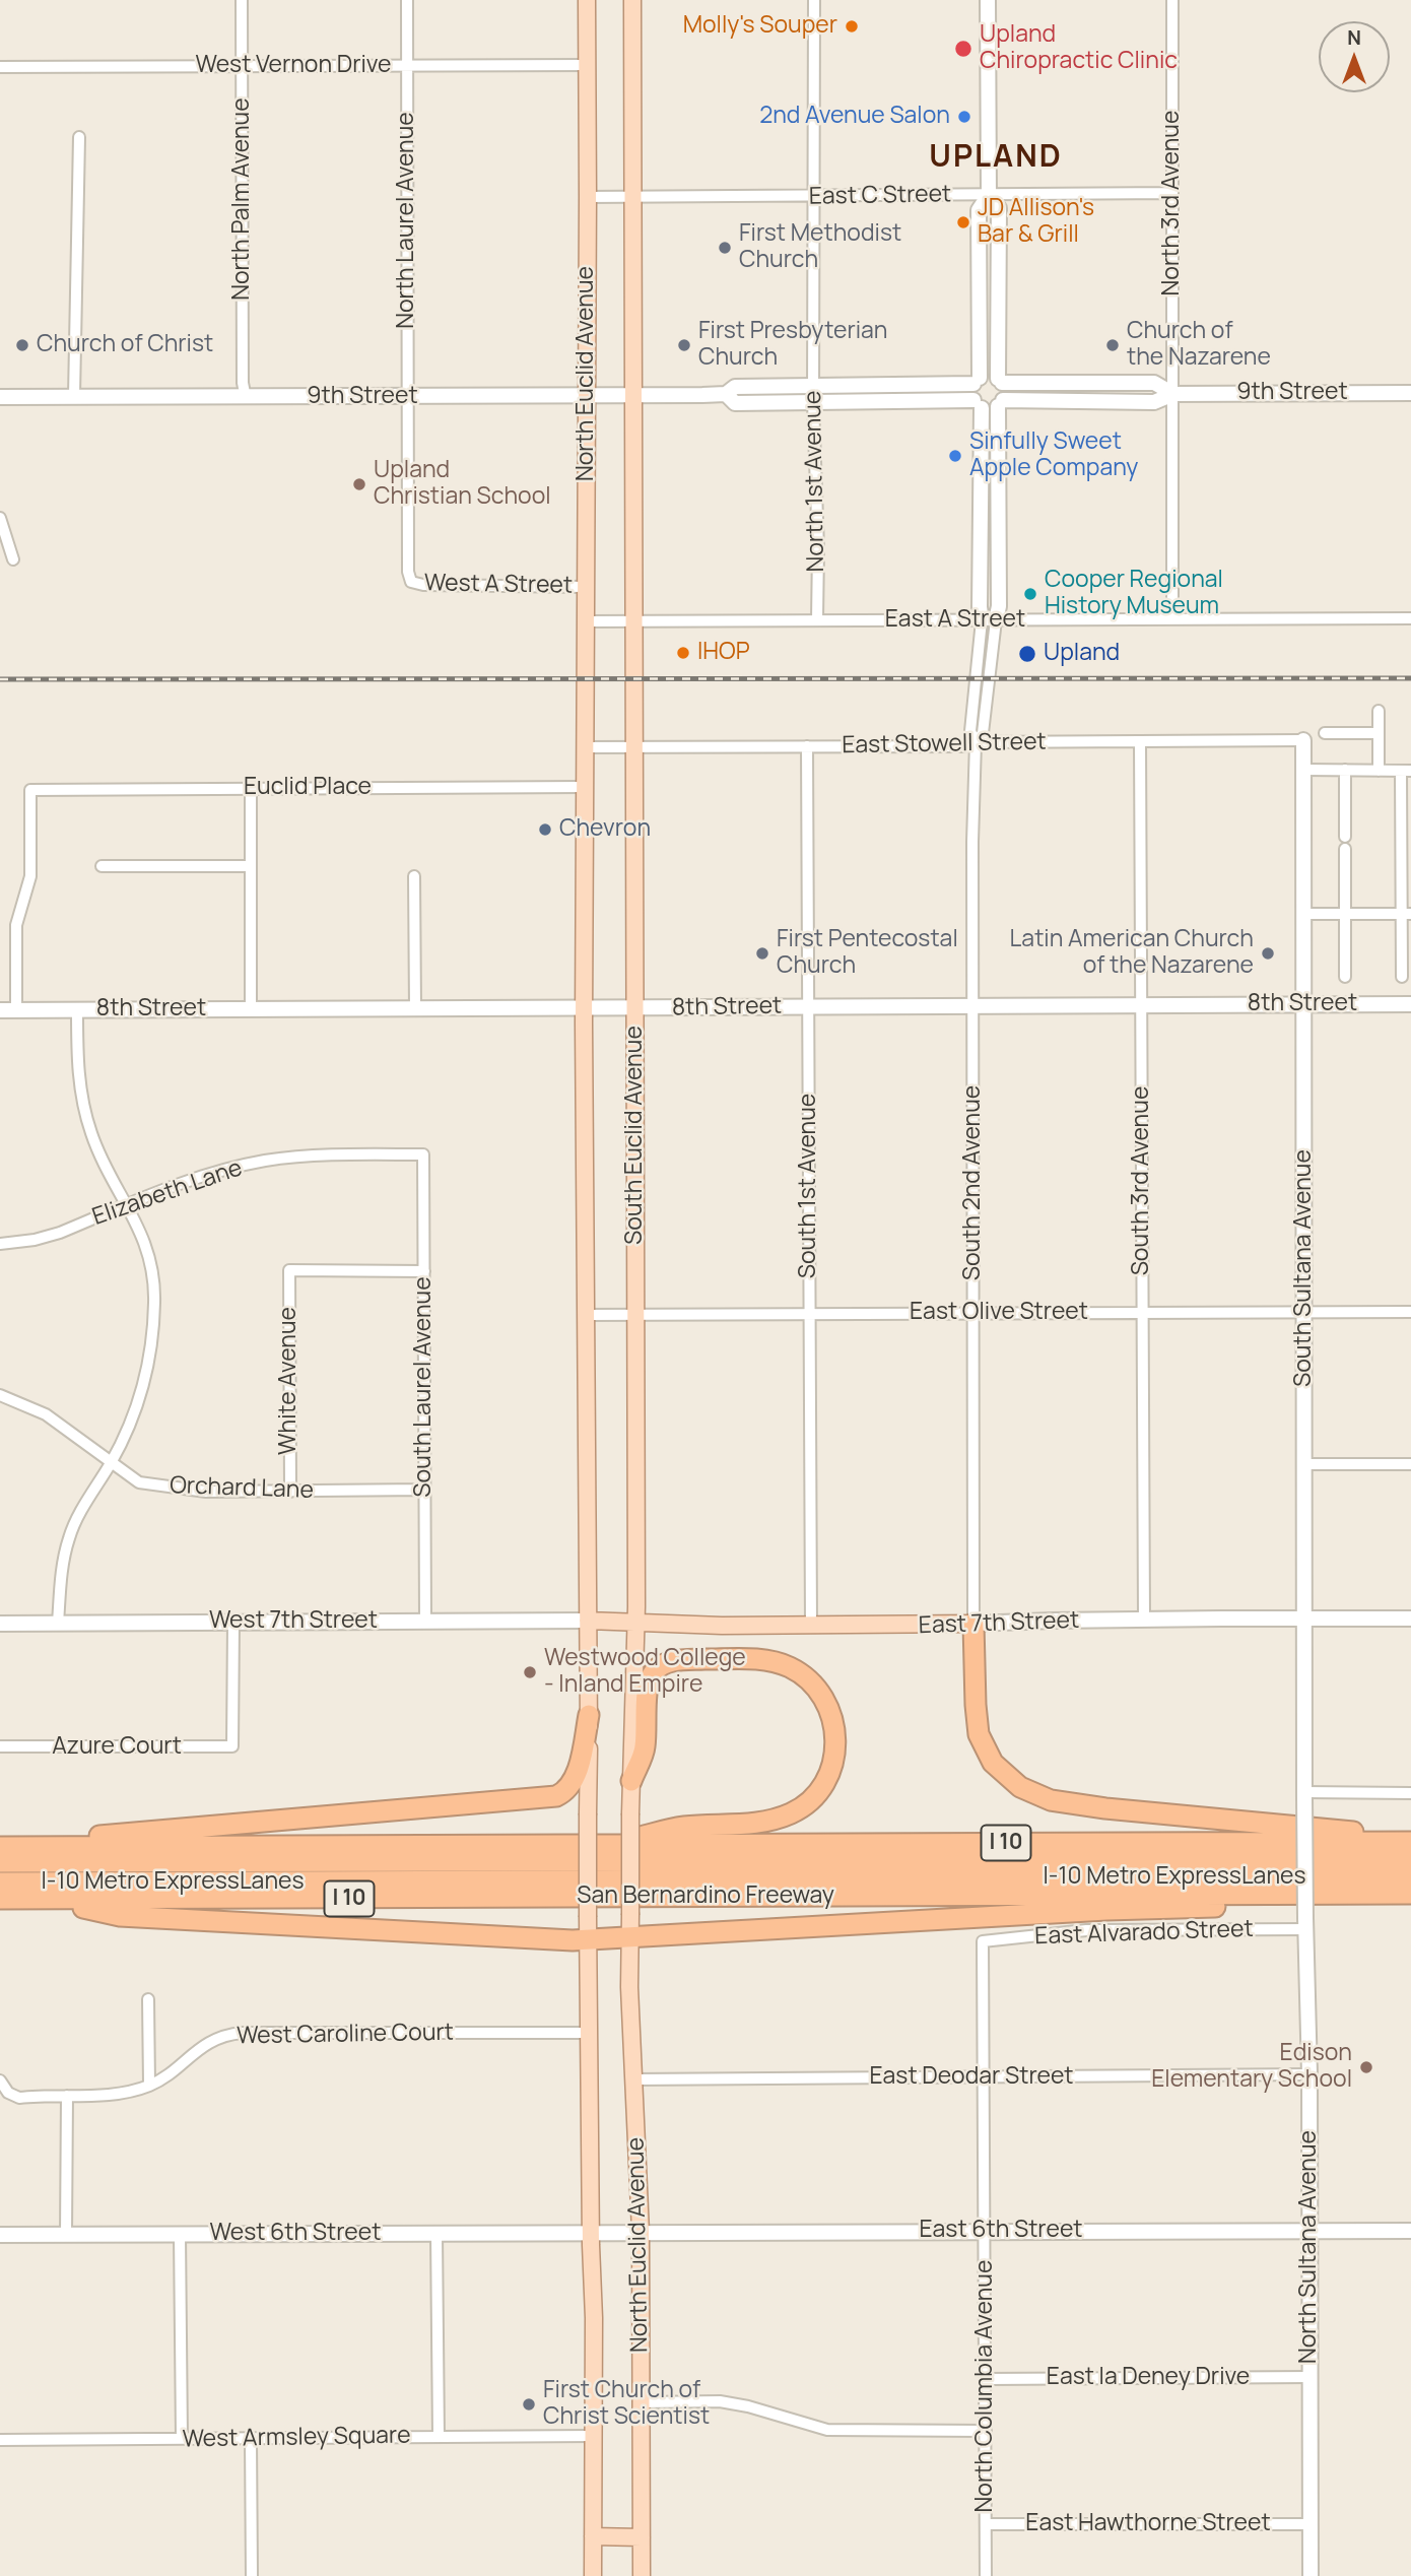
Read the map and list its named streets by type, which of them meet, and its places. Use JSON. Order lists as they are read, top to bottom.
{
  "streets": {
    "highway": ["I 10", "I-10 Metro ExpressLanes", "San Bernardino Freeway"],
    "main road": ["North Euclid Avenue", "South Euclid Avenue", "East 7th Street"],
    "street": [
      "West Vernon Drive",
      "East C Street",
      "North Palm Avenue",
      "North 3rd Avenue",
      "North Laurel Avenue",
      "9th Street",
      "North 1st Avenue",
      "West A Street",
      "East A Street",
      "East Stowell Street",
      "Euclid Place",
      "8th Street",
      "South 3rd Avenue",
      "South 2nd Avenue",
      "South 1st Avenue",
      "Elizabeth Lane",
      "South Sultana Avenue",
      "East Olive Street",
      "White Avenue",
      "South Laurel Avenue",
      "Orchard Lane",
      "West 7th Street",
      "Azure Court",
      "East Alvarado Street",
      "West Caroline Court",
      "East Deodar Street",
      "East 6th Street",
      "West 6th Street",
      "North Sultana Avenue",
      "East la Deney Drive",
      "North Columbia Avenue",
      "West Armsley Square",
      "East Hawthorne Street"
    ]
  },
  "crossings": [
    ["West Vernon Drive", "North Palm Avenue"],
    ["West Vernon Drive", "North Laurel Avenue"],
    ["West Vernon Drive", "North Euclid Avenue"],
    ["East C Street", "North 3rd Avenue"],
    ["East C Street", "North Euclid Avenue"],
    ["East C Street", "North 1st Avenue"],
    ["North Palm Avenue", "9th Street"],
    ["North 3rd Avenue", "9th Street"],
    ["North 3rd Avenue", "East A Street"],
    ["North Laurel Avenue", "9th Street"],
    ["North Laurel Avenue", "West A Street"],
    ["North Euclid Avenue", "9th Street"],
    ["North Euclid Avenue", "West A Street"],
    ["North Euclid Avenue", "East A Street"],
    ["North Euclid Avenue", "East Stowell Street"],
    ["North Euclid Avenue", "South Euclid Avenue"],
    ["North Euclid Avenue", "East Olive Street"],
    ["North Euclid Avenue", "West 7th Street"],
    ["North Euclid Avenue", "East 7th Street"],
    ["North Euclid Avenue", "West Caroline Court"],
    ["North Euclid Avenue", "East Deodar Street"],
    ["North Euclid Avenue", "East 6th Street"],
    ["North Euclid Avenue", "West 6th Street"],
    ["North Euclid Avenue", "West Armsley Square"],
    ["9th Street", "North 1st Avenue"],
    ["North 1st Avenue", "East A Street"],
    ["East A Street", "South 2nd Avenue"],
    ["East Stowell Street", "South Euclid Avenue"],
    ["East Stowell Street", "South 3rd Avenue"],
    ["East Stowell Street", "South 2nd Avenue"],
    ["East Stowell Street", "South 1st Avenue"],
    ["East Stowell Street", "South Sultana Avenue"],
    ["Euclid Place", "8th Street"],
    ["8th Street", "South Euclid Avenue"],
    ["8th Street", "South 3rd Avenue"],
    ["8th Street", "South 2nd Avenue"],
    ["8th Street", "South 1st Avenue"],
    ["8th Street", "South Sultana Avenue"],
    ["South Euclid Avenue", "East Olive Street"],
    ["South Euclid Avenue", "East 7th Street"],
    ["South 3rd Avenue", "East Olive Street"],
    ["South 3rd Avenue", "East 7th Street"],
    ["South 2nd Avenue", "East Olive Street"],
    ["South 2nd Avenue", "East 7th Street"],
    ["South 1st Avenue", "East Olive Street"],
    ["South 1st Avenue", "East 7th Street"],
    ["Elizabeth Lane", "South Laurel Avenue"],
    ["South Sultana Avenue", "East Olive Street"],
    ["South Sultana Avenue", "East 7th Street"],
    ["South Sultana Avenue", "East Alvarado Street"],
    ["South Sultana Avenue", "North Sultana Avenue"],
    ["White Avenue", "South Laurel Avenue"],
    ["White Avenue", "Orchard Lane"],
    ["South Laurel Avenue", "Orchard Lane"],
    ["South Laurel Avenue", "West 7th Street"],
    ["West 7th Street", "East 7th Street"],
    ["West 7th Street", "Azure Court"],
    ["I 10", "I-10 Metro ExpressLanes"],
    ["East Alvarado Street", "North Sultana Avenue"],
    ["East Alvarado Street", "North Columbia Avenue"],
    ["East Deodar Street", "North Sultana Avenue"],
    ["East Deodar Street", "North Columbia Avenue"],
    ["East 6th Street", "West 6th Street"],
    ["East 6th Street", "North Sultana Avenue"],
    ["East 6th Street", "North Columbia Avenue"],
    ["North Sultana Avenue", "East la Deney Drive"],
    ["North Sultana Avenue", "East Hawthorne Street"],
    ["East la Deney Drive", "North Columbia Avenue"],
    ["North Columbia Avenue", "East Hawthorne Street"]
  ],
  "districts": ["UPLAND"],
  "places": [
    "Molly's Souper",
    "Upland Chiropractic Clinic",
    "2nd Avenue Salon",
    "JD Allison's Bar & Grill",
    "First Methodist Church",
    "Church of Christ",
    "First Presbyterian Church",
    "Church of the Nazarene",
    "Sinfully Sweet Apple Company",
    "Upland Christian School",
    "Cooper Regional History Museum",
    "IHOP",
    "Upland",
    "Chevron",
    "First Pentecostal Church",
    "Latin American Church of the Nazarene",
    "Westwood College - Inland Empire",
    "Edison Elementary School",
    "First Church of Christ Scientist"
  ],
  "north": "top"
}
